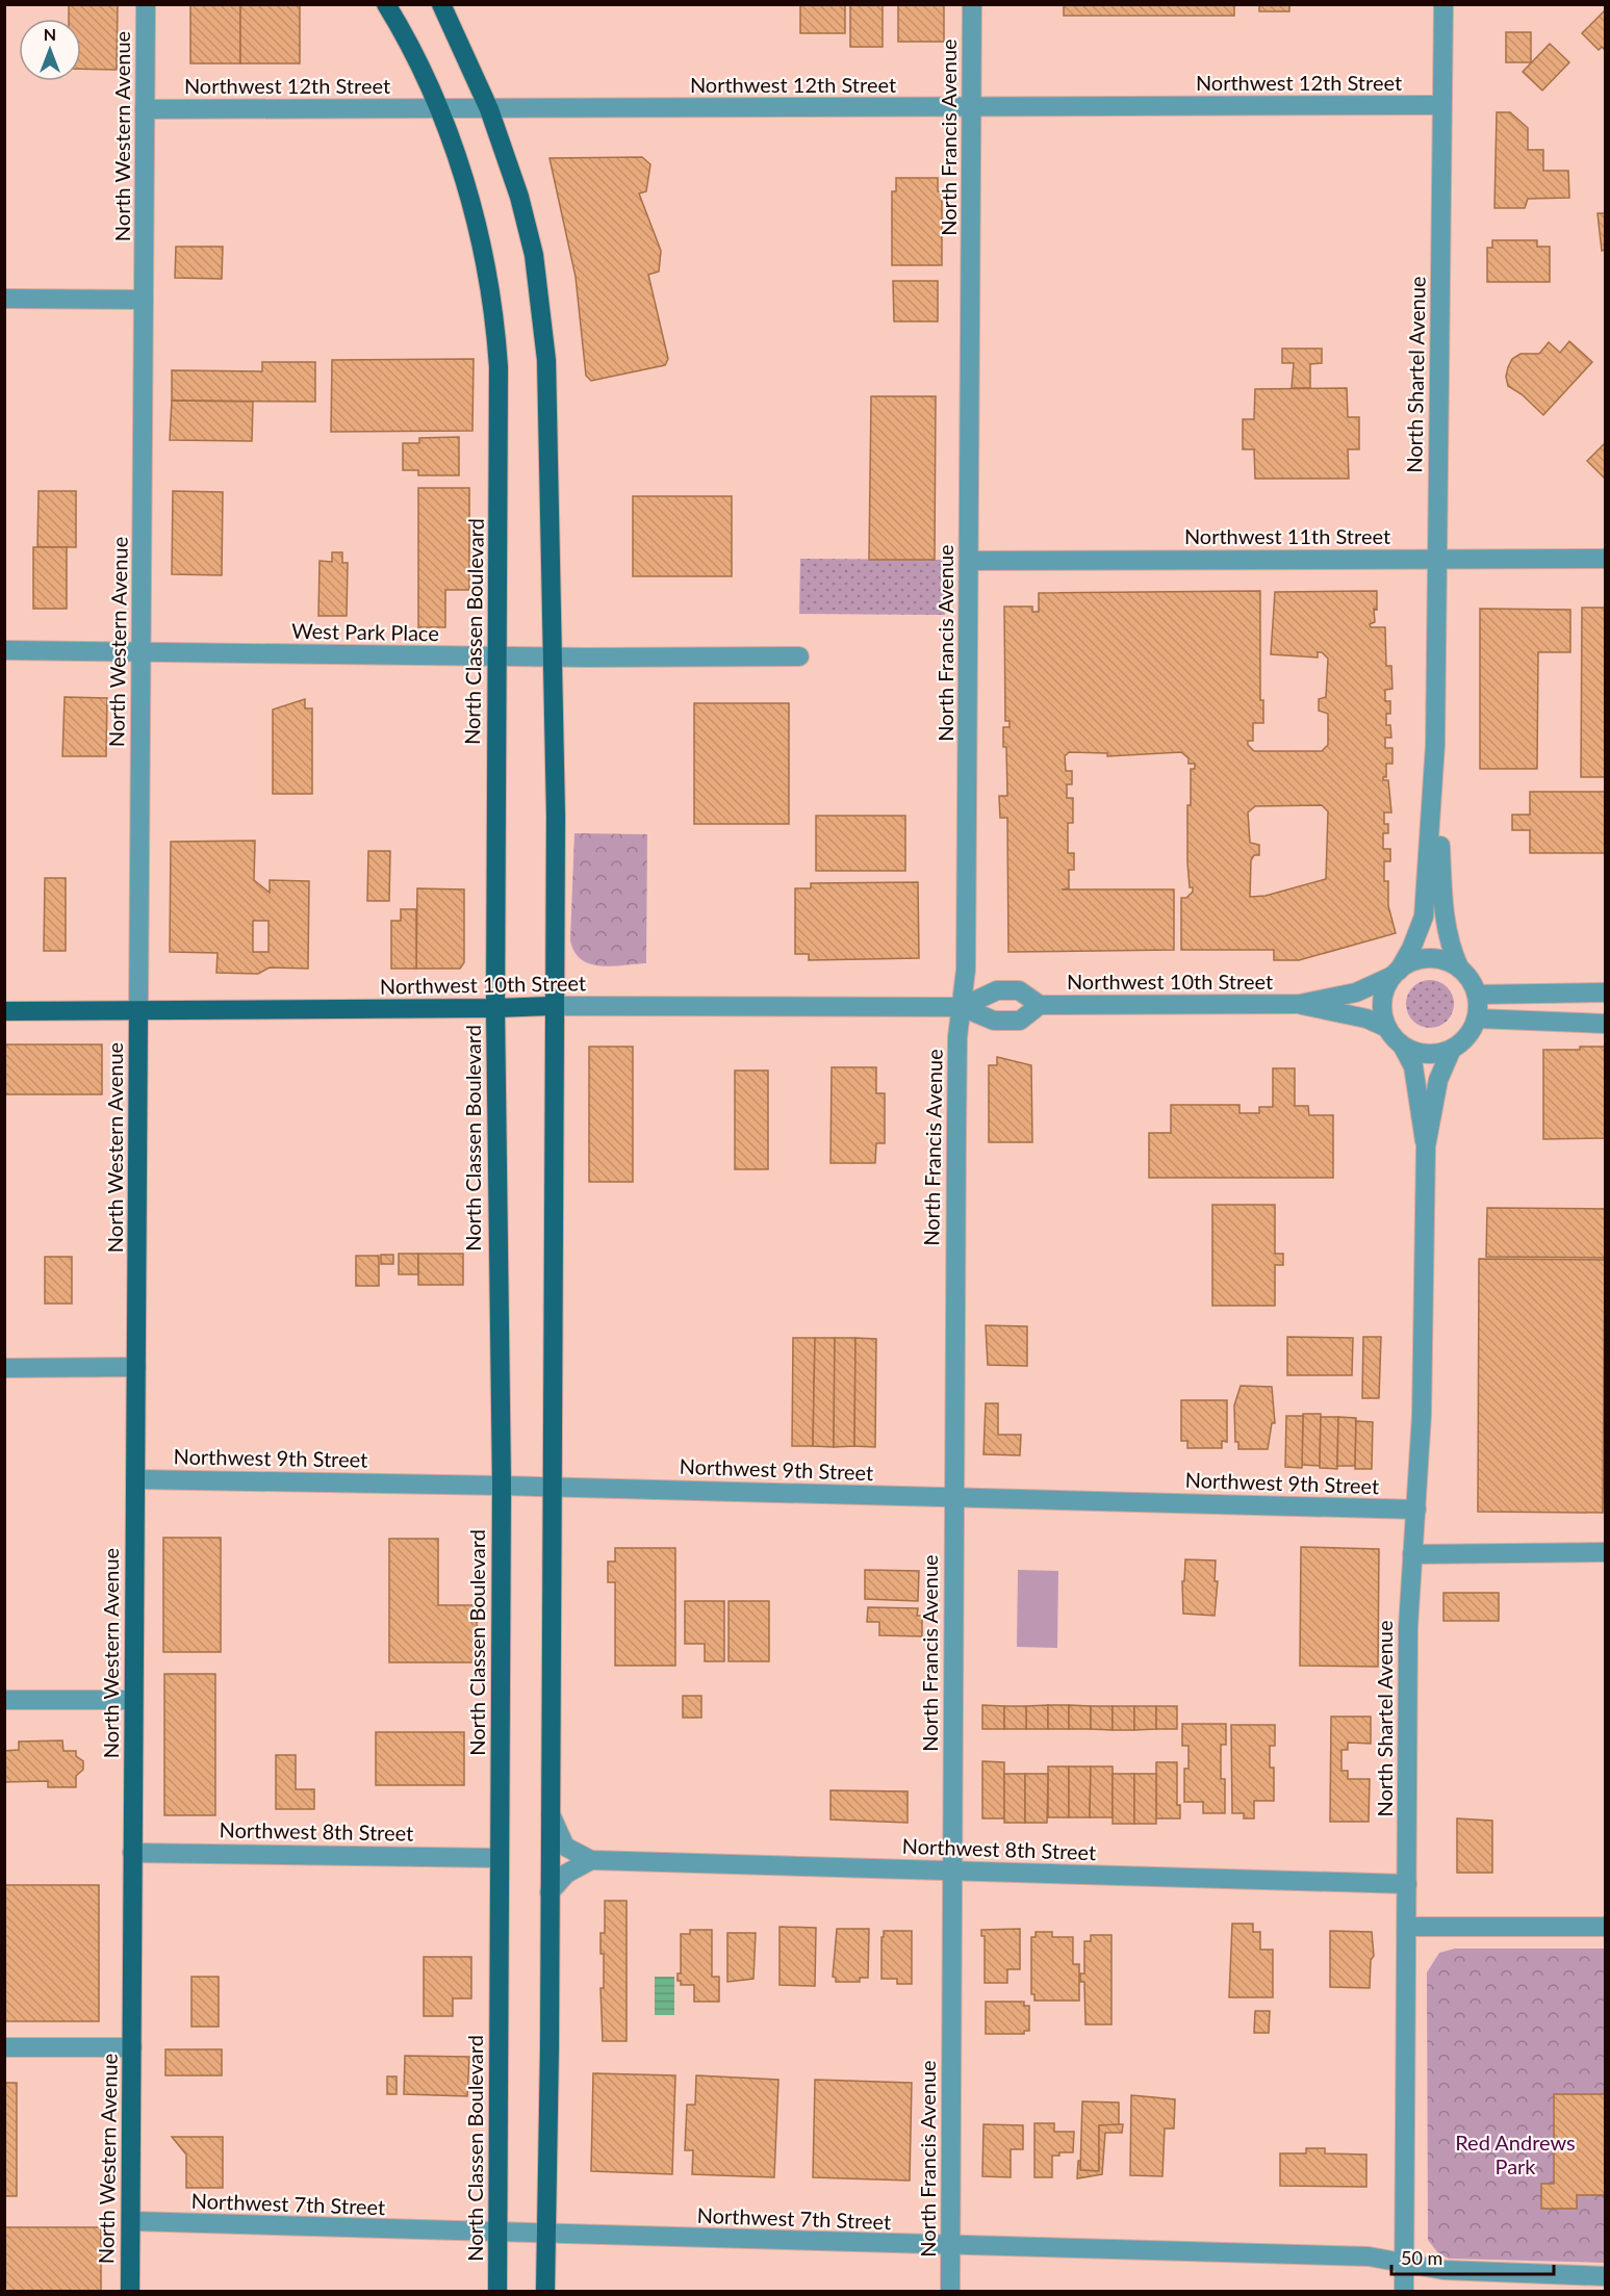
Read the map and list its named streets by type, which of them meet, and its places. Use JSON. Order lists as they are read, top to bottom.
{
  "streets": {
    "main road": ["North Western Avenue", "North Classen Boulevard", "Northwest 10th Street"],
    "street": [
      "Northwest 12th Street",
      "North Francis Avenue",
      "North Shartel Avenue",
      "Northwest 11th Street",
      "West Park Place",
      "Northwest 9th Street",
      "Northwest 8th Street",
      "Northwest 7th Street"
    ]
  },
  "crossings": [
    ["Northwest 12th Street", "North Western Avenue"],
    ["Northwest 12th Street", "North Francis Avenue"],
    ["Northwest 12th Street", "North Shartel Avenue"],
    ["Northwest 12th Street", "North Classen Boulevard"],
    ["North Western Avenue", "West Park Place"],
    ["North Western Avenue", "Northwest 10th Street"],
    ["North Western Avenue", "Northwest 9th Street"],
    ["North Western Avenue", "Northwest 8th Street"],
    ["North Western Avenue", "Northwest 7th Street"],
    ["North Francis Avenue", "Northwest 11th Street"],
    ["North Francis Avenue", "Northwest 10th Street"],
    ["North Francis Avenue", "Northwest 9th Street"],
    ["North Francis Avenue", "Northwest 8th Street"],
    ["North Francis Avenue", "Northwest 7th Street"],
    ["North Shartel Avenue", "Northwest 11th Street"],
    ["North Shartel Avenue", "Northwest 10th Street"],
    ["North Shartel Avenue", "Northwest 9th Street"],
    ["North Shartel Avenue", "Northwest 8th Street"],
    ["North Shartel Avenue", "Northwest 7th Street"],
    ["West Park Place", "North Classen Boulevard"],
    ["North Classen Boulevard", "Northwest 10th Street"],
    ["North Classen Boulevard", "Northwest 9th Street"],
    ["North Classen Boulevard", "Northwest 8th Street"],
    ["North Classen Boulevard", "Northwest 7th Street"]
  ],
  "parks": ["Red Andrews Park"],
  "scale_bar": "50 m",
  "north": "top"
}
